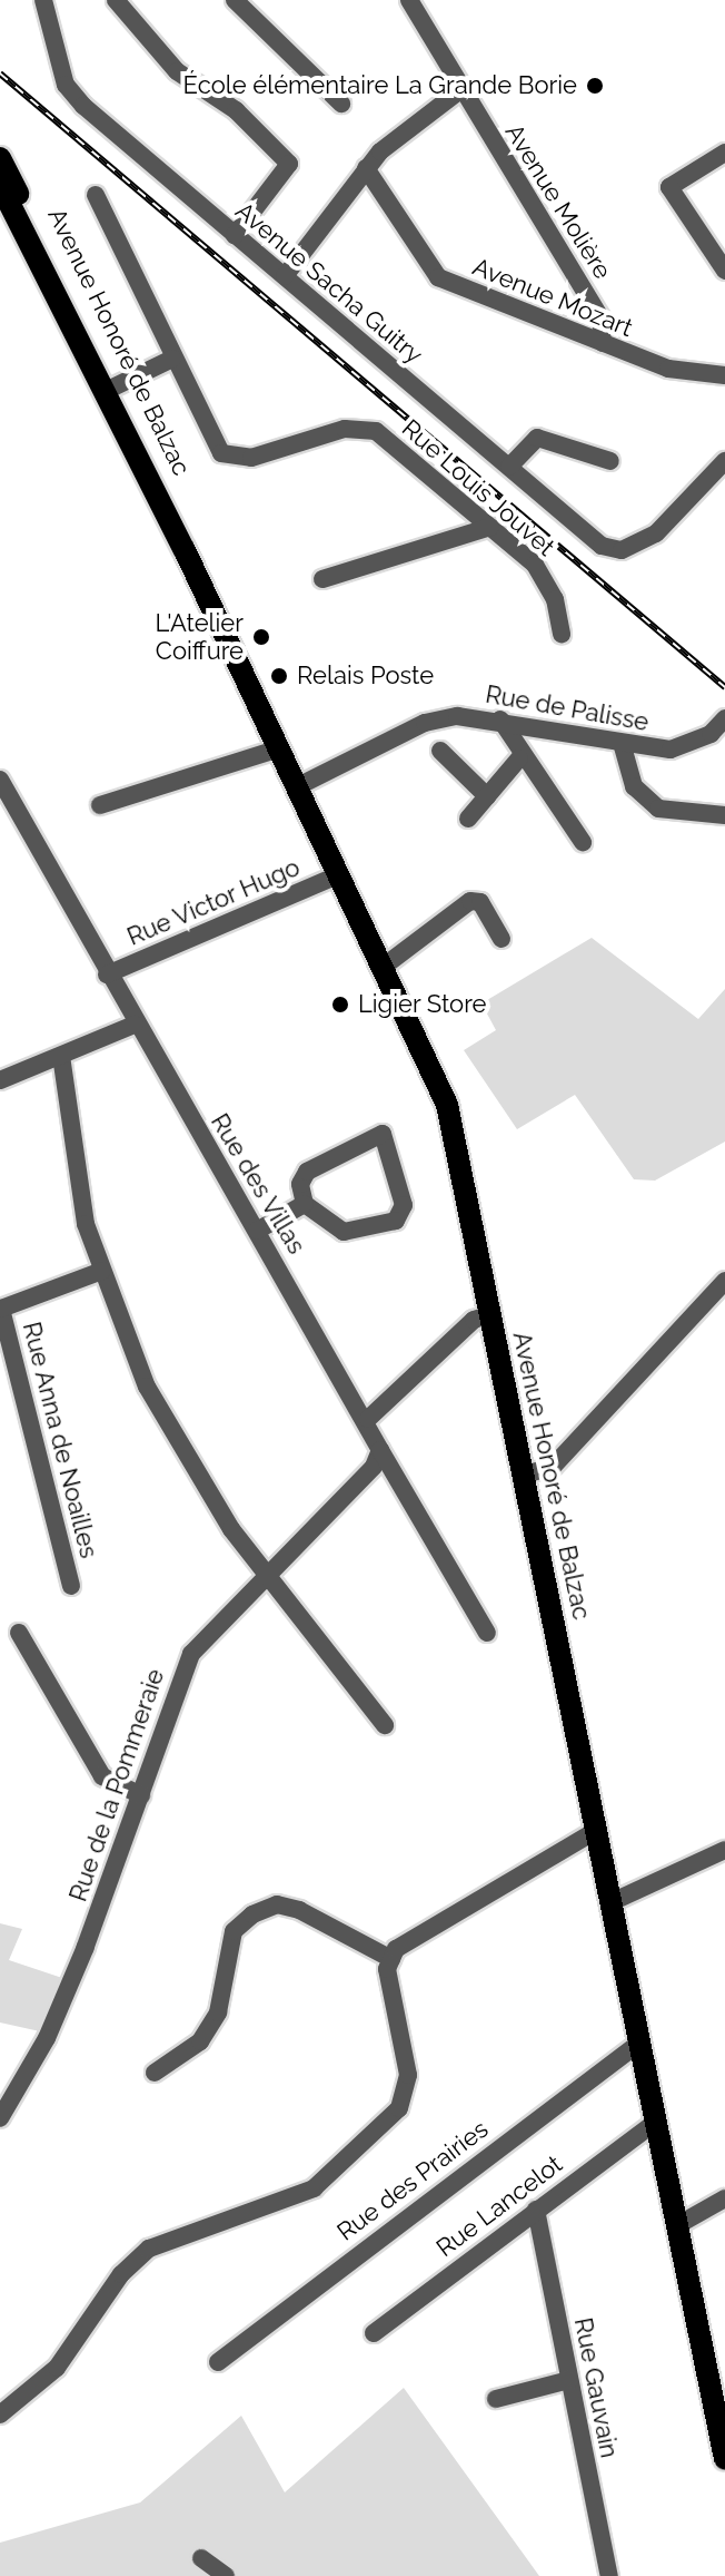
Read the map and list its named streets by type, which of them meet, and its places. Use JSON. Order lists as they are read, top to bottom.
{
  "streets": {
    "main road": ["Avenue Honoré de Balzac"],
    "street": [
      "Avenue Molière",
      "Avenue Sacha Guitry",
      "Avenue Mozart",
      "Rue Louis Jouvet",
      "Rue de Palisse",
      "Rue Victor Hugo",
      "Rue des Villas",
      "Rue Anna de Noailles",
      "Rue de la Pommeraie",
      "Rue des Prairies",
      "Rue Lancelot",
      "Rue Gauvain"
    ]
  },
  "crossings": [
    ["Avenue Molière", "Avenue Mozart"],
    ["Avenue Honoré de Balzac", "Rue de Palisse"],
    ["Avenue Honoré de Balzac", "Rue Victor Hugo"],
    ["Avenue Honoré de Balzac", "Rue des Prairies"],
    ["Avenue Honoré de Balzac", "Rue Lancelot"],
    ["Rue Victor Hugo", "Rue des Villas"],
    ["Rue Lancelot", "Rue Gauvain"]
  ],
  "places": [
    "École élémentaire La Grande Borie",
    "L'Atelier Coiffure",
    "Relais Poste",
    "Ligier Store"
  ]
}
